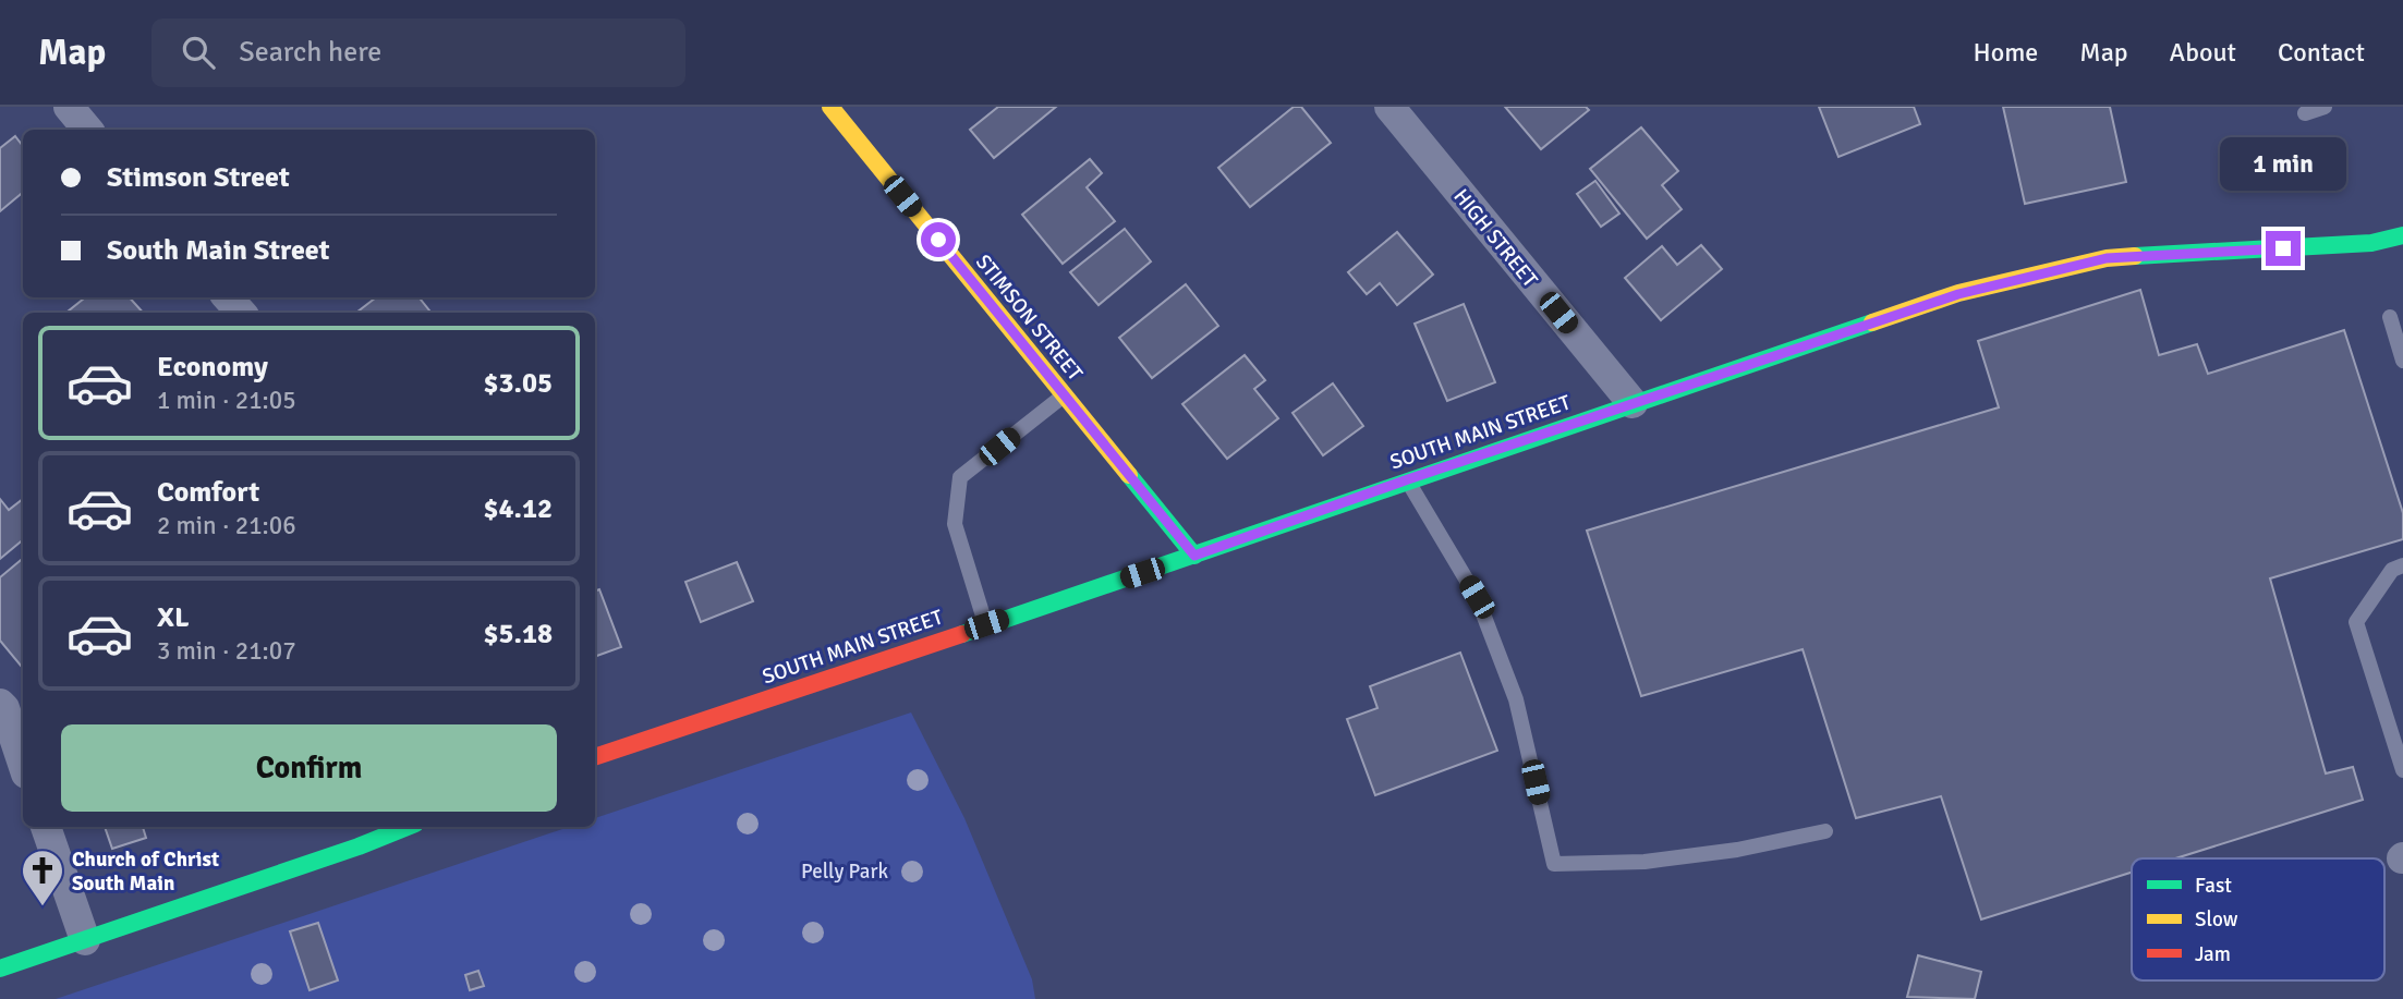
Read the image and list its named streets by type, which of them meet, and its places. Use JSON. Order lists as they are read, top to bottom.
{
  "streets": {
    "main road": ["STIMSON STREET", "SOUTH MAIN STREET"],
    "street": ["HIGH STREET"]
  },
  "crossings": [
    ["HIGH STREET", "SOUTH MAIN STREET"],
    ["STIMSON STREET", "SOUTH MAIN STREET"]
  ],
  "parks": ["Pelly Park"],
  "places": {
    "church": ["Church of Christ South Main"]
  },
  "legend": ["Fast", "Slow", "Jam"],
  "page": {
    "header": "Map",
    "search": "Search here",
    "nav": [
      "Home",
      "Map",
      "About",
      "Contact"
    ],
    "banner": ["Stimson Street", "South Main Street"],
    "bubble": "1 min",
    "list": [
      {
        "name": "Economy",
        "note": "1 min · 21:05",
        "value": "$3.05"
      },
      {
        "name": "Comfort",
        "note": "2 min · 21:06",
        "value": "$4.12"
      },
      {
        "name": "XL",
        "note": "3 min · 21:07",
        "value": "$5.18"
      }
    ],
    "buttons": "Confirm"
  }
}
